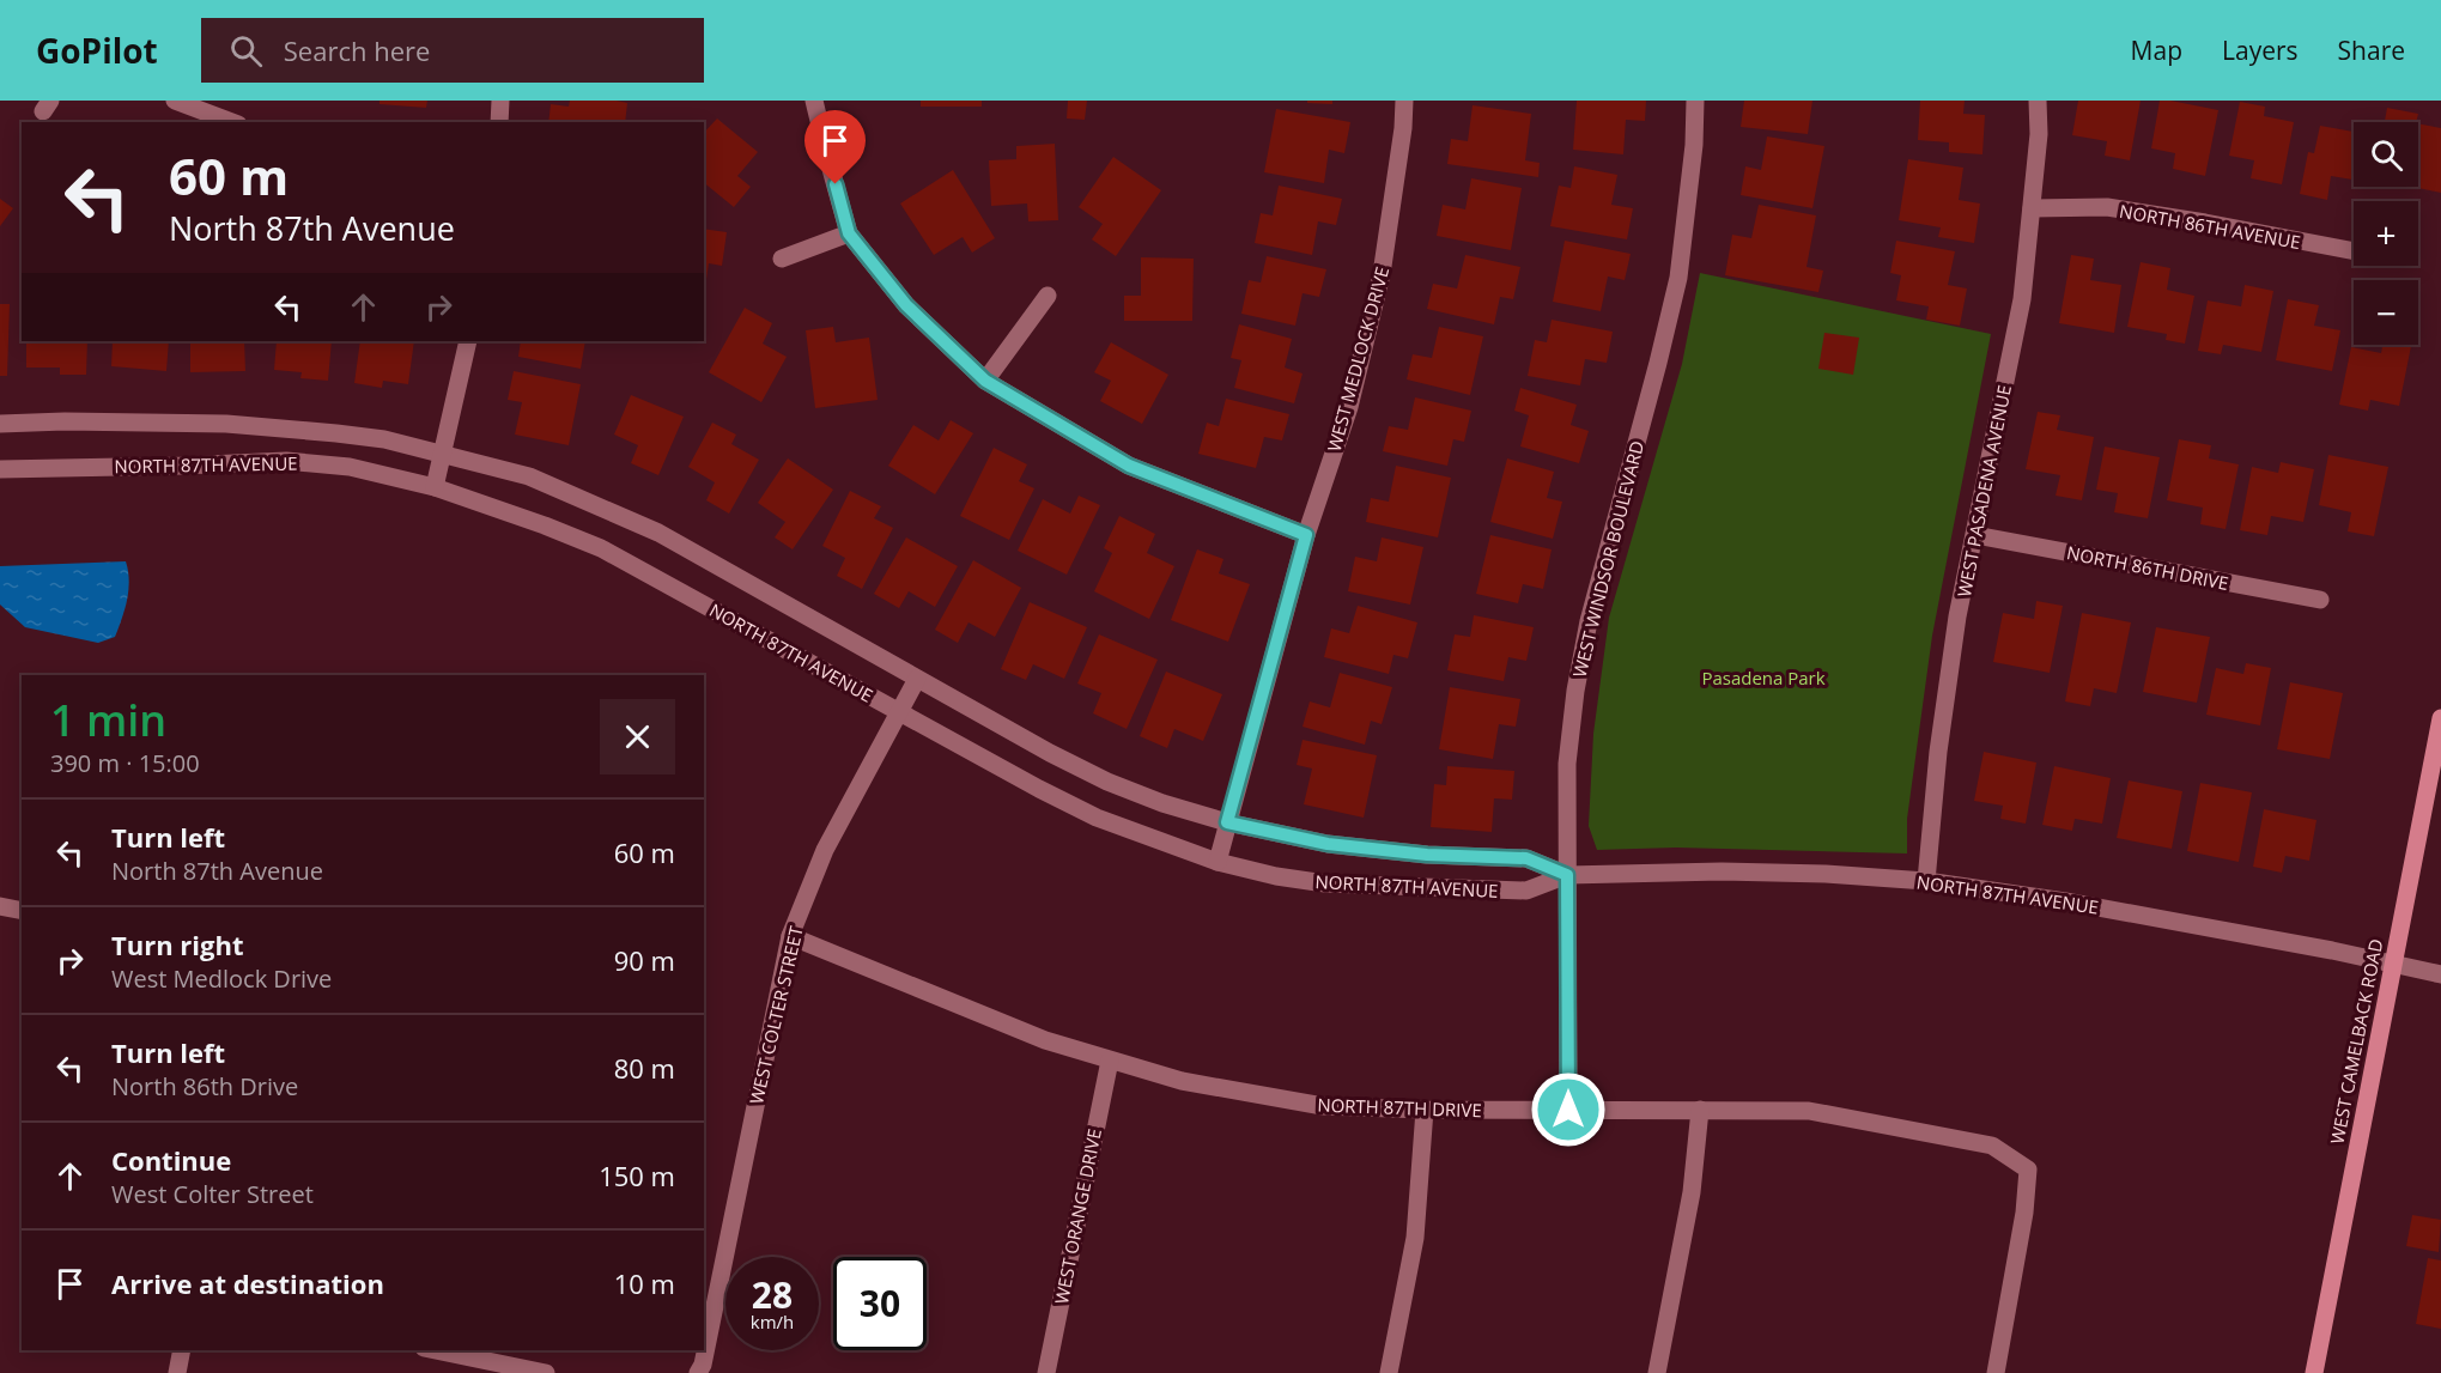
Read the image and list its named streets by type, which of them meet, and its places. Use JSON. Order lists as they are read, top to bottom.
{
  "streets": {
    "main road": ["WEST CAMELBACK ROAD"],
    "street": [
      "NORTH 86TH AVENUE",
      "WEST MEDLOCK DRIVE",
      "NORTH 87TH AVENUE",
      "WEST PASADENA AVENUE",
      "WEST WINDSOR BOULEVARD",
      "NORTH 86TH DRIVE",
      "WEST COLTER STREET",
      "NORTH 87TH DRIVE",
      "WEST ORANGE DRIVE"
    ]
  },
  "crossings": [
    ["NORTH 86TH AVENUE", "WEST PASADENA AVENUE"],
    ["WEST MEDLOCK DRIVE", "NORTH 87TH AVENUE"],
    ["NORTH 87TH AVENUE", "WEST PASADENA AVENUE"],
    ["NORTH 87TH AVENUE", "WEST WINDSOR BOULEVARD"],
    ["NORTH 87TH AVENUE", "WEST COLTER STREET"],
    ["NORTH 87TH AVENUE", "WEST CAMELBACK ROAD"],
    ["WEST PASADENA AVENUE", "NORTH 86TH DRIVE"],
    ["WEST WINDSOR BOULEVARD", "NORTH 87TH DRIVE"],
    ["WEST COLTER STREET", "NORTH 87TH DRIVE"],
    ["NORTH 87TH DRIVE", "WEST ORANGE DRIVE"]
  ],
  "parks": ["Pasadena Park"],
  "page": {
    "header": "GoPilot",
    "search": "Search here",
    "nav": ["Map", "Layers", "Share"],
    "map_buttons": ["+", "−"],
    "turn": ["60 m", "North 87th Avenue"],
    "heading": ["1 min", "390 m · 15:00"],
    "list": [
      {
        "name": "Turn left",
        "note": "North 87th Avenue",
        "value": "60 m"
      },
      {
        "name": "Turn right",
        "note": "West Medlock Drive",
        "value": "90 m"
      },
      {
        "name": "Turn left",
        "note": "North 86th Drive",
        "value": "80 m"
      },
      {
        "name": "Continue",
        "note": "West Colter Street",
        "value": "150 m"
      },
      {
        "name": "Arrive at destination",
        "value": "10 m"
      }
    ],
    "speed": "28 km/h",
    "limit": "30"
  }
}
